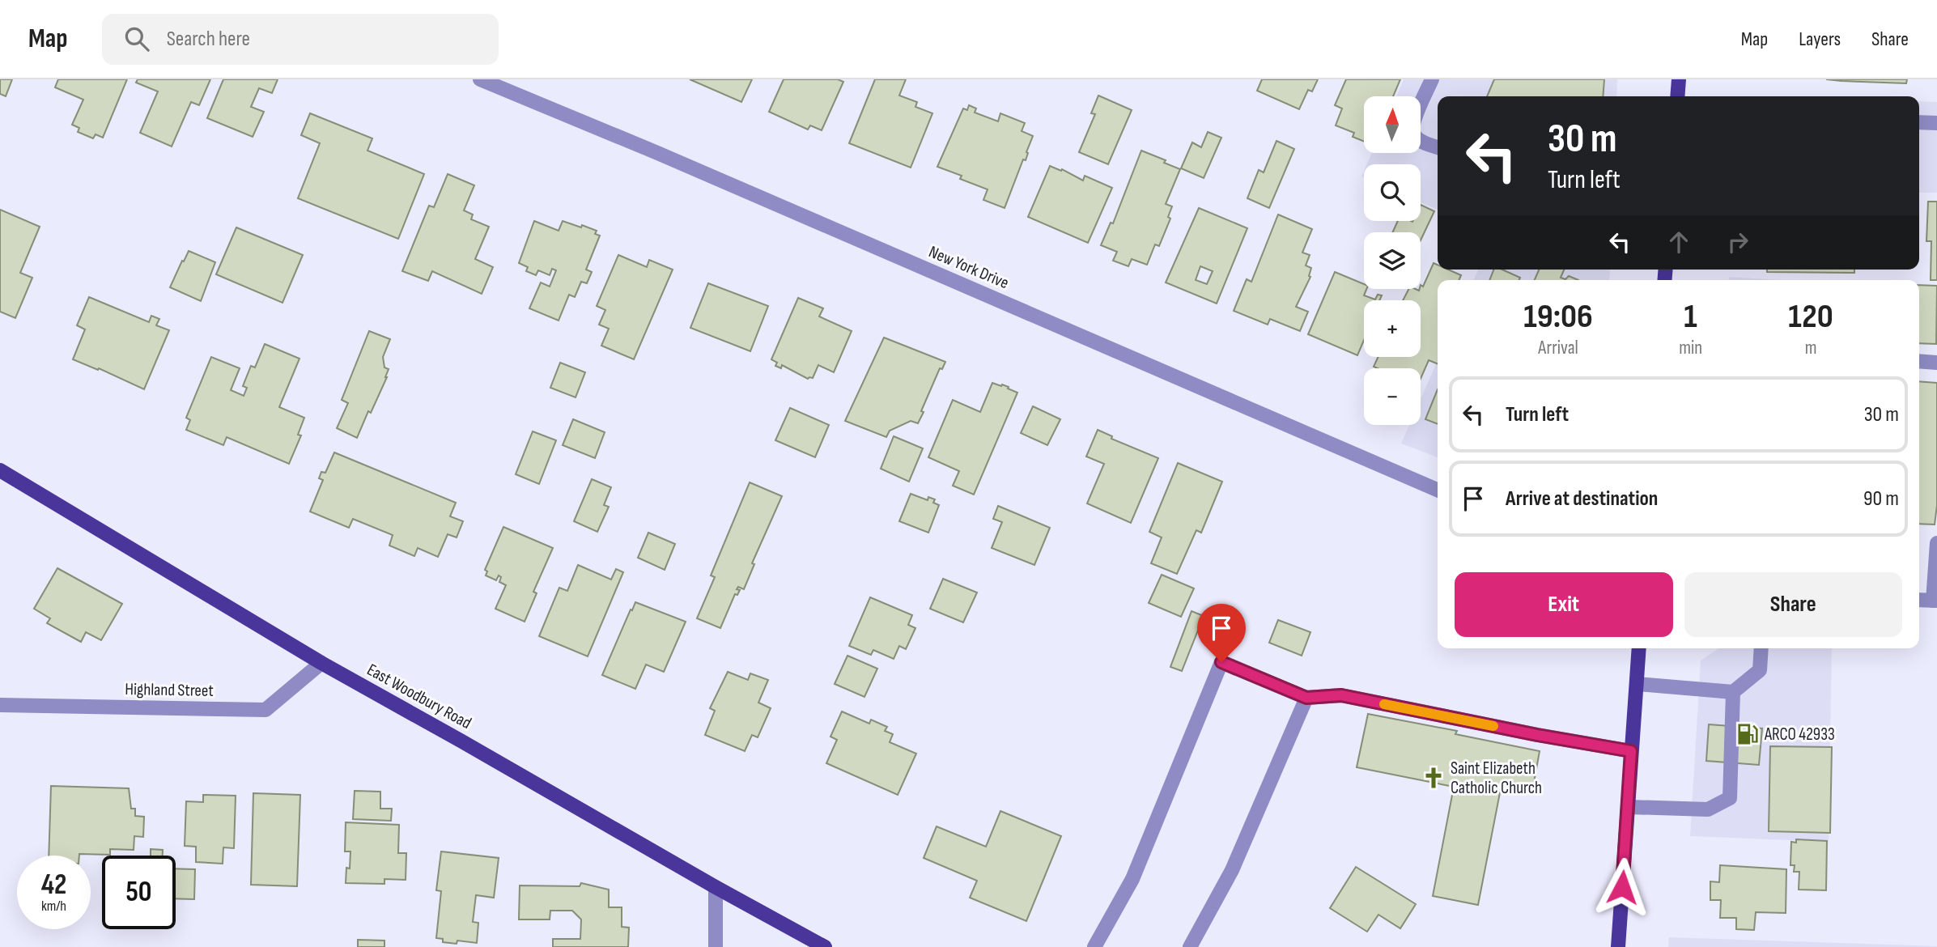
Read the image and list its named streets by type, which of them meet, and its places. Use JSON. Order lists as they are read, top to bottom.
{
  "streets": {
    "main road": ["East Woodbury Road"],
    "street": ["New York Drive", "Highland Street"]
  },
  "crossings": [
    ["Highland Street", "East Woodbury Road"]
  ],
  "places": {
    "fuel station": ["ARCO 42933"],
    "church": ["Saint Elizabeth Catholic Church"]
  },
  "north": "top",
  "page": {
    "header": "Map",
    "search": "Search here",
    "nav": ["Map", "Layers", "Share"],
    "map_buttons": ["+", "−"],
    "turn": ["30 m", "Turn left"],
    "eta": [
      "19:06",
      "Arrival",
      "1",
      "min",
      "120",
      "m"
    ],
    "list": [
      {
        "name": "Turn left",
        "value": "30 m"
      },
      {
        "name": "Arrive at destination",
        "value": "90 m"
      }
    ],
    "buttons": ["Exit", "Share"],
    "speed": "42 km/h",
    "limit": "50"
  }
}
